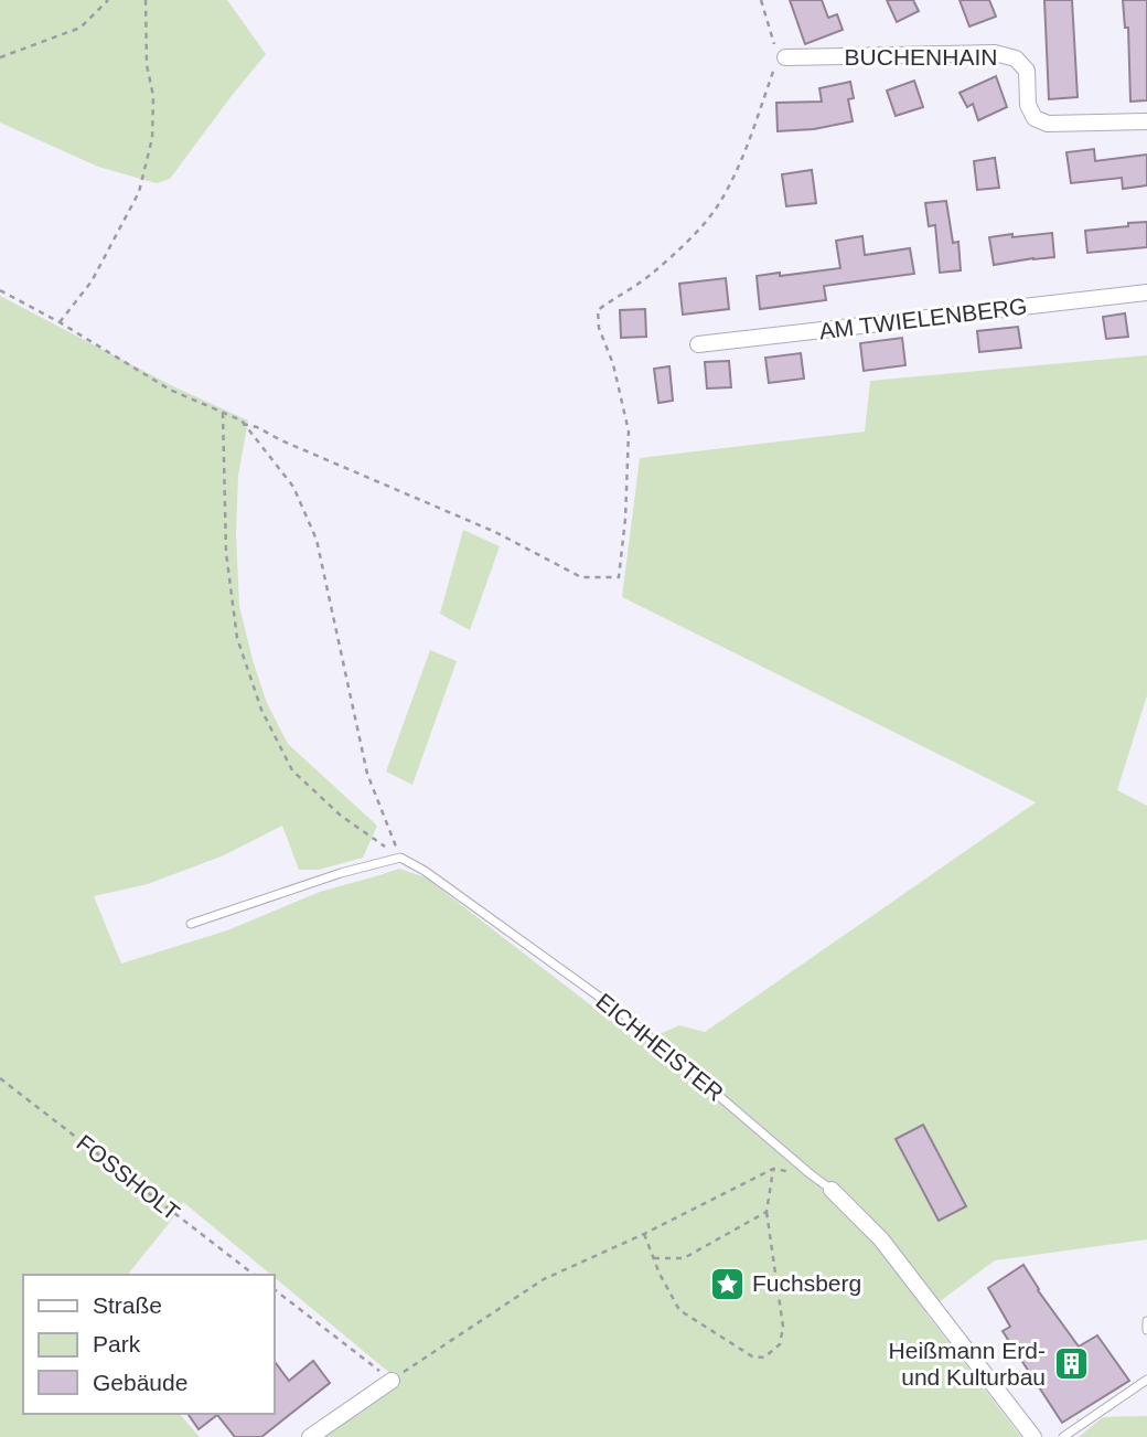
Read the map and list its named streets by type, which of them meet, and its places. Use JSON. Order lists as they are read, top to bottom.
{
  "streets": {
    "street": ["BUCHENHAIN", "AM TWIELENBERG", "EICHHEISTER"],
    "path": ["FOSSHOLT"]
  },
  "places": {
    "place": ["Fuchsberg"],
    "building": ["Heißmann Erd- und Kulturbau"]
  },
  "legend": ["Straße", "Park", "Gebäude"]
}
